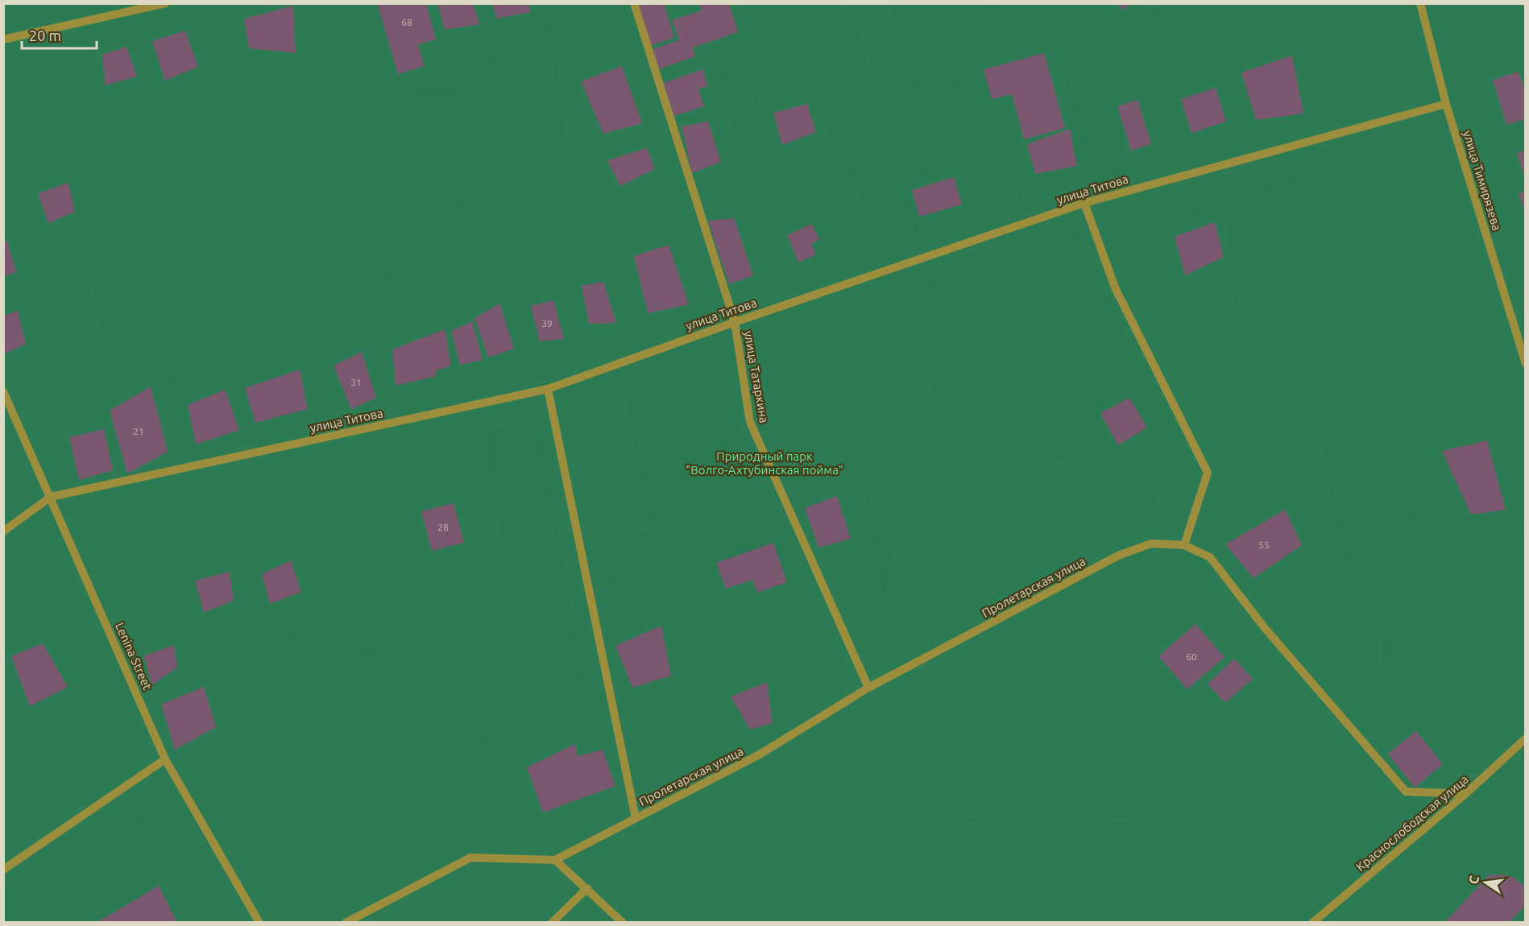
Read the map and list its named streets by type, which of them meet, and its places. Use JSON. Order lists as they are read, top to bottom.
{
  "streets": {
    "street": [
      "улица Тимирязева",
      "улица Титова",
      "улица Татаркина",
      "Пролетарская улица",
      "Lenina Street",
      "Краснослободская улица"
    ]
  },
  "crossings": [
    ["улица Тимирязева", "улица Титова"],
    ["улица Титова", "улица Татаркина"],
    ["улица Титова", "Lenina Street"],
    ["улица Татаркина", "Пролетарская улица"],
    ["Пролетарская улица", "Краснослободская улица"]
  ],
  "parks": ["Природный парк \"Волго-Ахтубинская пойма\""],
  "house_numbers": [
    "68",
    "39",
    "31",
    "21",
    "28",
    "55",
    "60"
  ],
  "scale_bar": "20 m",
  "north": "left"
}
